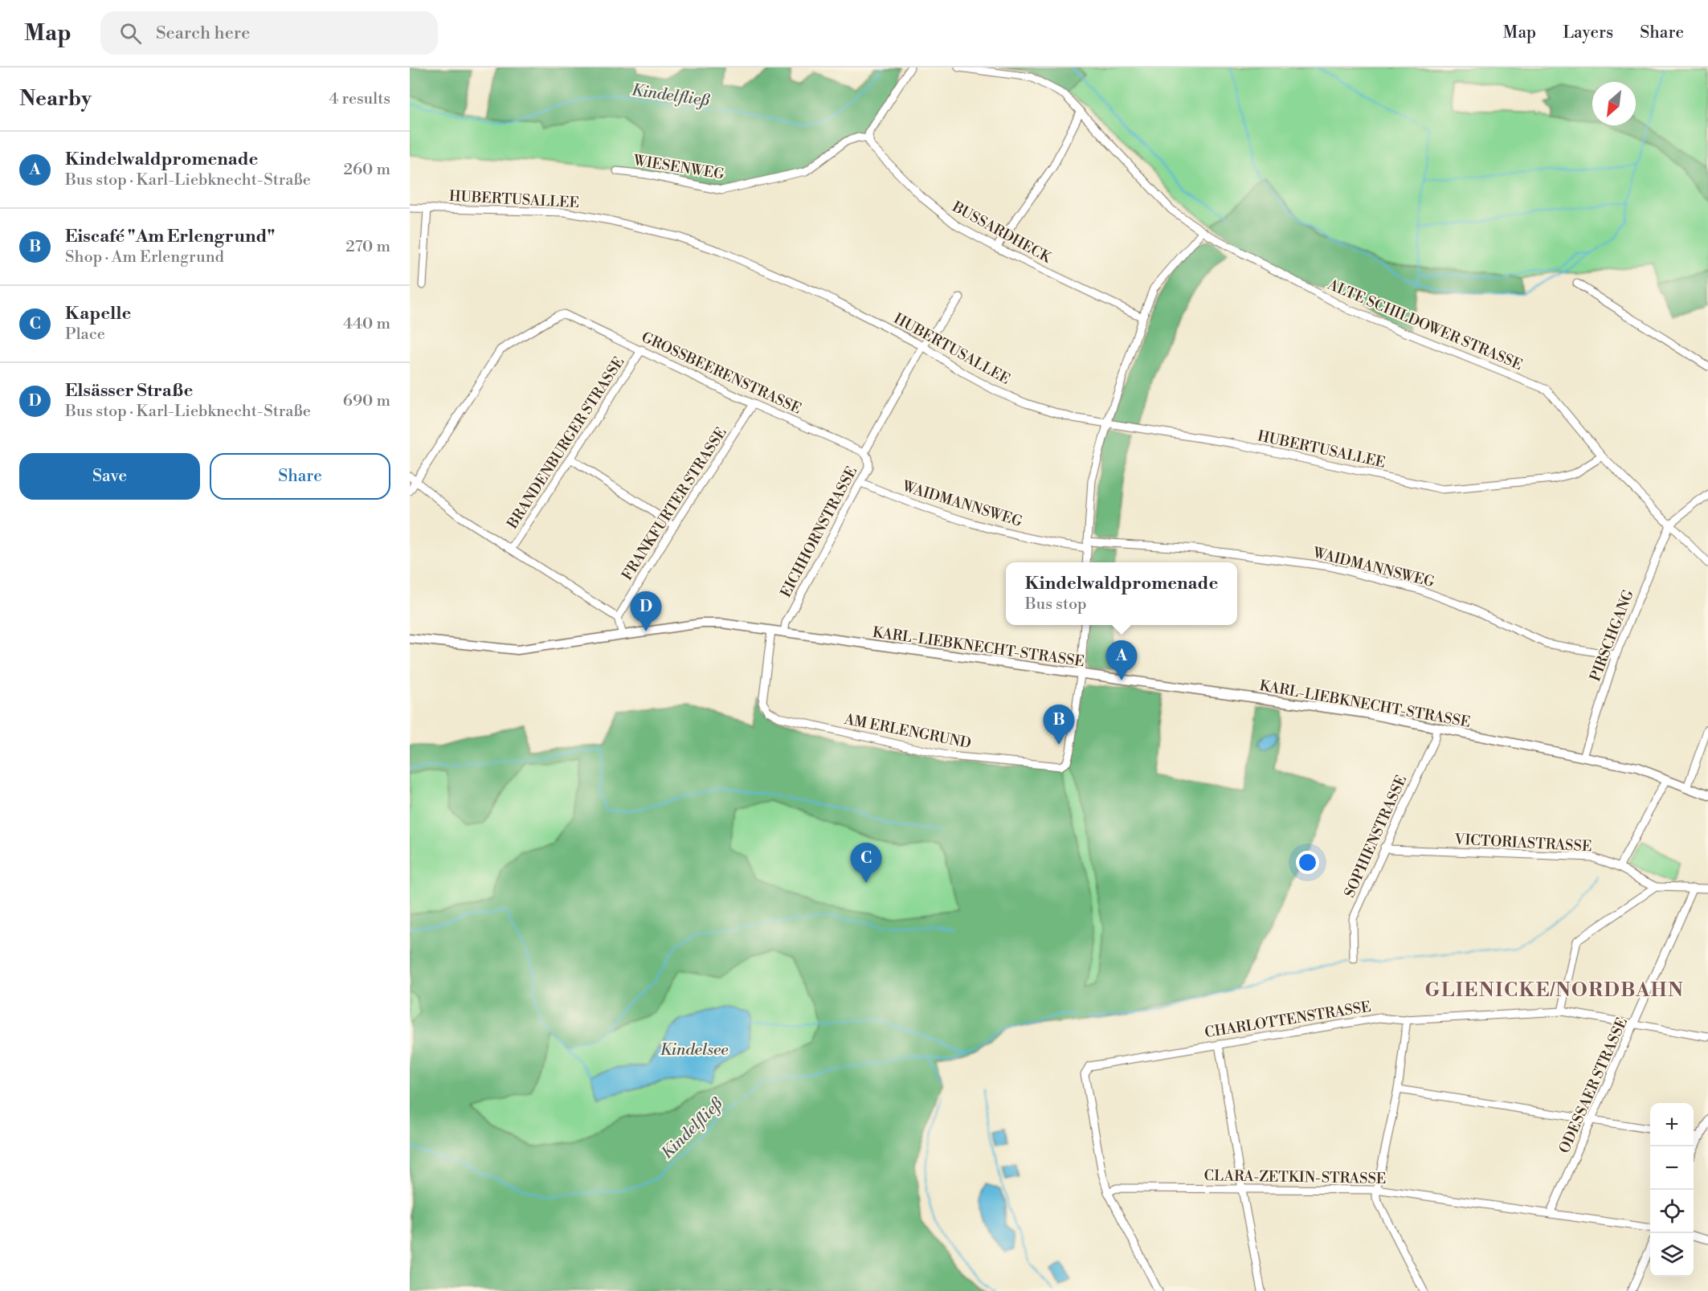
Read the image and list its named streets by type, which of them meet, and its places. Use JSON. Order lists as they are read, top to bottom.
{
  "streets": {
    "street": [
      "WIESENWEG",
      "HUBERTUSALLEE",
      "BUSSARDHECK",
      "ALTE SCHILDOWER STRASSE",
      "GROSSBEERENSTRASSE",
      "BRANDENBURGER STRASSE",
      "FRANKFURTER STRASSE",
      "WAIDMANNSWEG",
      "EICHHORNSTRASSE",
      "PIRSCHGANG",
      "KARL-LIEBKNECHT-STRASSE",
      "AM ERLENGRUND",
      "SOPHIENSTRASSE",
      "VICTORIASTRASSE",
      "CHARLOTTENSTRASSE",
      "ODESSAER STRASSE",
      "CLARA-ZETKIN-STRASSE"
    ]
  },
  "crossings": [
    ["WIESENWEG", "BUSSARDHECK"],
    ["HUBERTUSALLEE", "ALTE SCHILDOWER STRASSE"],
    ["HUBERTUSALLEE", "EICHHORNSTRASSE"],
    ["ALTE SCHILDOWER STRASSE", "PIRSCHGANG"],
    ["GROSSBEERENSTRASSE", "BRANDENBURGER STRASSE"],
    ["GROSSBEERENSTRASSE", "FRANKFURTER STRASSE"],
    ["GROSSBEERENSTRASSE", "EICHHORNSTRASSE"],
    ["WAIDMANNSWEG", "EICHHORNSTRASSE"],
    ["WAIDMANNSWEG", "PIRSCHGANG"],
    ["EICHHORNSTRASSE", "KARL-LIEBKNECHT-STRASSE"],
    ["PIRSCHGANG", "KARL-LIEBKNECHT-STRASSE"],
    ["KARL-LIEBKNECHT-STRASSE", "AM ERLENGRUND"],
    ["KARL-LIEBKNECHT-STRASSE", "SOPHIENSTRASSE"],
    ["SOPHIENSTRASSE", "VICTORIASTRASSE"],
    ["CHARLOTTENSTRASSE", "ODESSAER STRASSE"],
    ["CHARLOTTENSTRASSE", "CLARA-ZETKIN-STRASSE"],
    ["ODESSAER STRASSE", "CLARA-ZETKIN-STRASSE"]
  ],
  "districts": ["GLIENICKE/NORDBAHN"],
  "water": ["Kindelfließ", "Kindelsee"],
  "north": "bottom left",
  "page": {
    "header": "Map",
    "search": "Search here",
    "nav": ["Map", "Layers", "Share"],
    "heading": ["Nearby", "4 results"],
    "list": [
      {
        "mark": "A",
        "name": "Kindelwaldpromenade",
        "note": "Bus stop · Karl-Liebknecht-Straße",
        "value": "260 m"
      },
      {
        "mark": "B",
        "name": "Eiscafé \"Am Erlengrund\"",
        "note": "Shop · Am Erlengrund",
        "value": "270 m"
      },
      {
        "mark": "C",
        "name": "Kapelle",
        "note": "Place",
        "value": "440 m"
      },
      {
        "mark": "D",
        "name": "Elsässer Straße",
        "note": "Bus stop · Karl-Liebknecht-Straße",
        "value": "690 m"
      }
    ],
    "buttons": ["Save", "Share"],
    "popup": ["Kindelwaldpromenade", "Bus stop"],
    "pins": [
      "D",
      "A",
      "B",
      "C"
    ],
    "map_buttons": ["+", "−"]
  }
}
